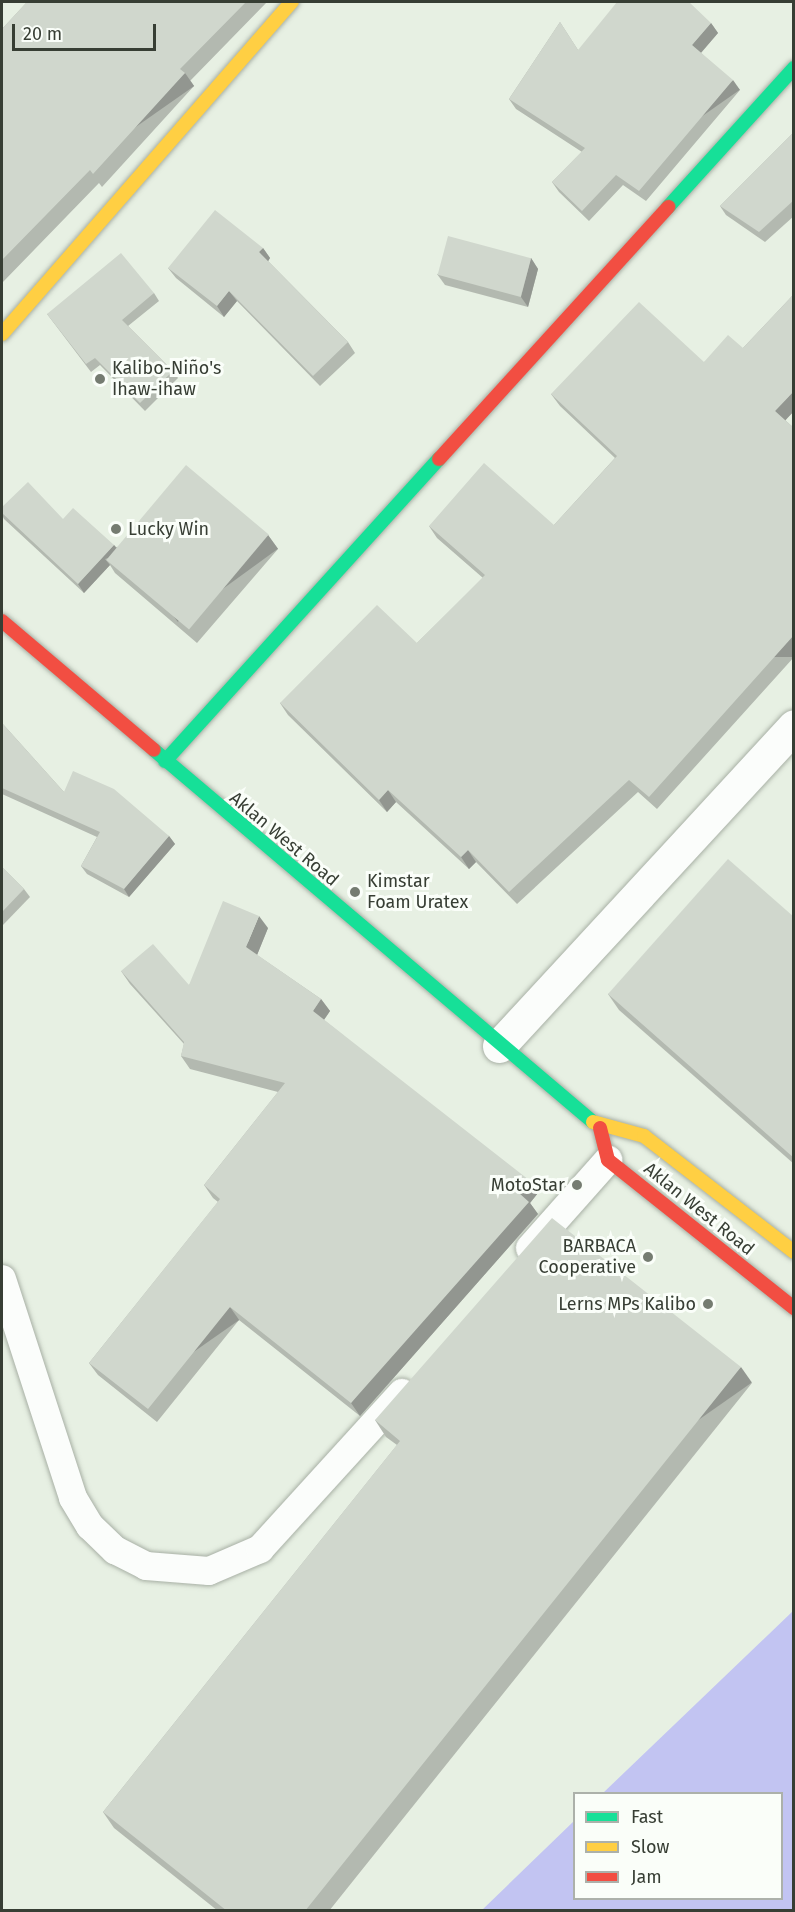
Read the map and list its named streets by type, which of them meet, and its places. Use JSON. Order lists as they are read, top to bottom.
{
  "streets": {
    "street": ["Aklan West Road"]
  },
  "places": [
    "Kalibo-Niño's Ihaw-ihaw",
    "Lucky Win",
    "Kimstar Foam Uratex",
    "MotoStar",
    "BARBACA Cooperative",
    "Lerns MPs Kalibo"
  ],
  "legend": ["Fast", "Slow", "Jam"],
  "scale_bar": "20 m"
}
